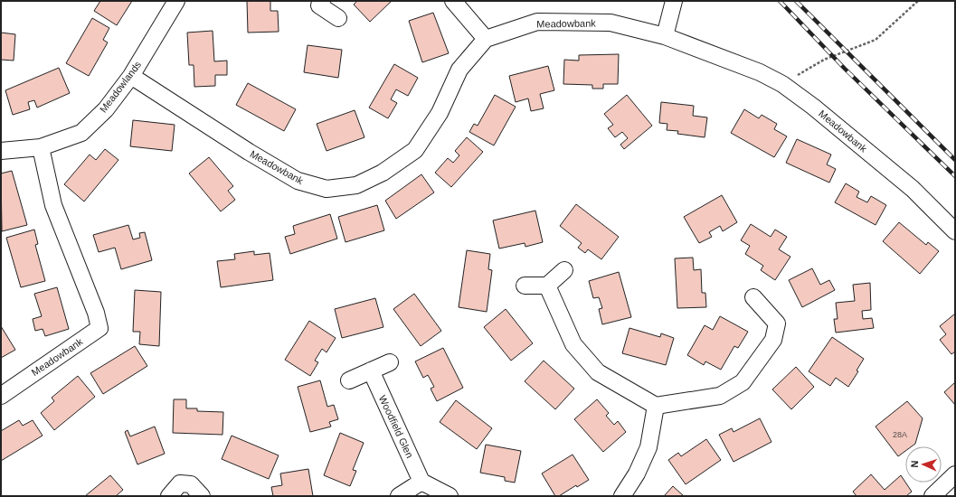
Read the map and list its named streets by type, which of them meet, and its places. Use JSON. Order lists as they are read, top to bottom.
{
  "streets": {
    "street": ["Meadowbank", "Meadowlands", "Woodfield Glen"]
  },
  "crossings": [
    ["Meadowbank", "Meadowlands"]
  ],
  "house_numbers": ["28A"],
  "north": "left"
}
